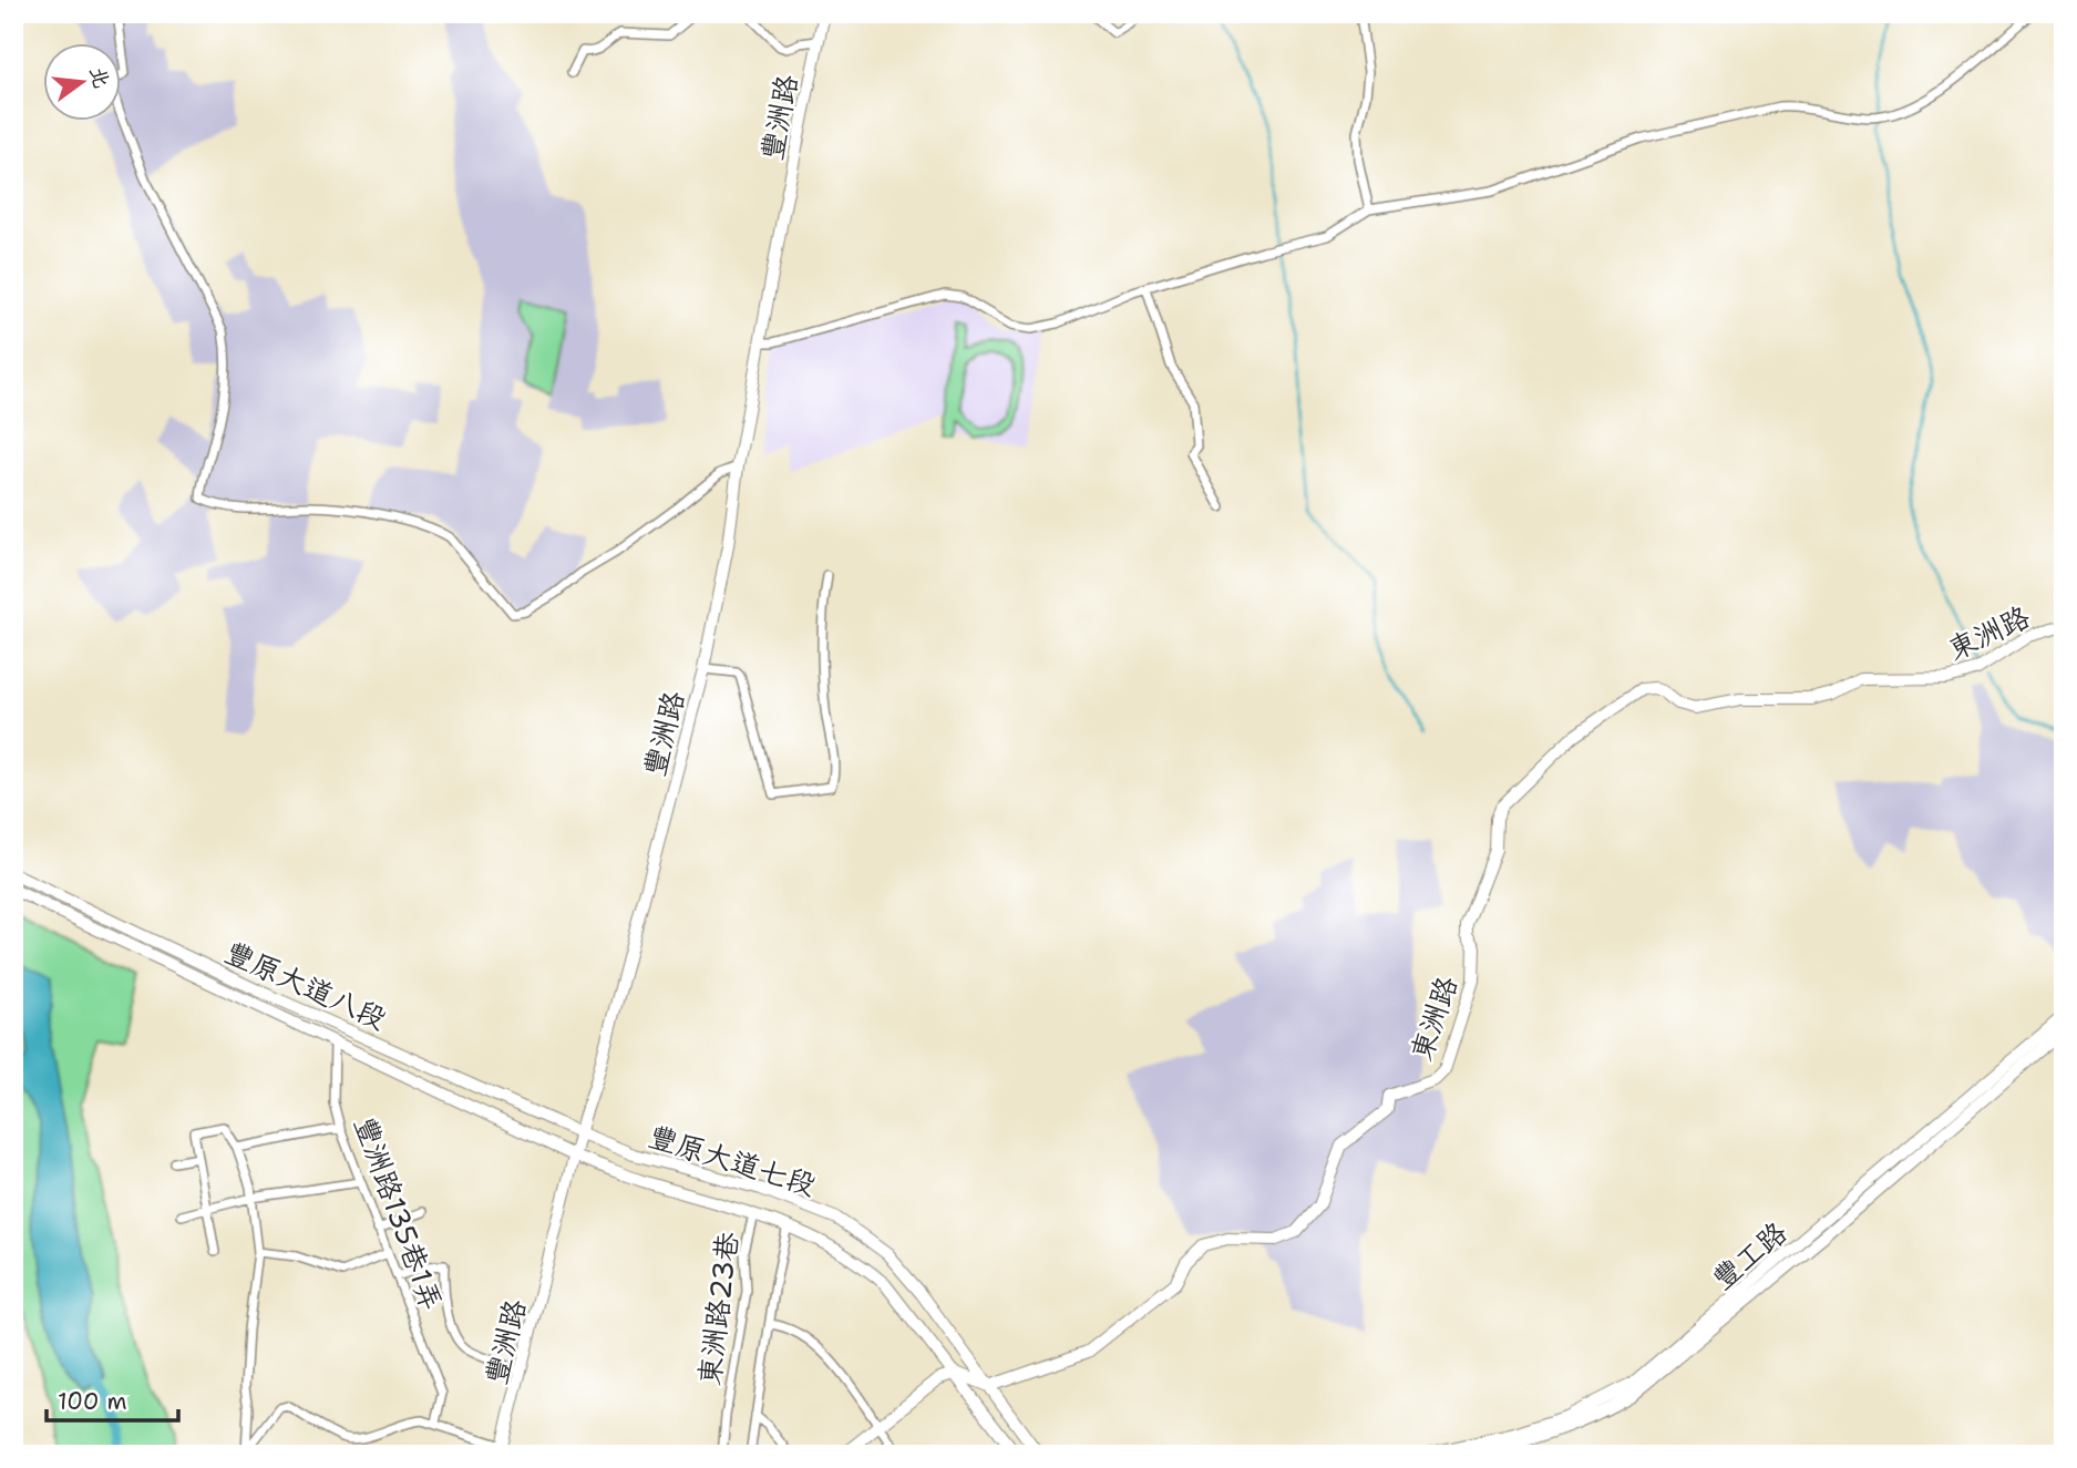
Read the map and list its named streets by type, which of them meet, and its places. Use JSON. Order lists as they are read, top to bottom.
{
  "streets": {
    "street": [
      "豐洲路",
      "東洲路",
      "豐原大道八段",
      "豐原大道七段",
      "豐洲路135巷1弄",
      "豐工路",
      "東洲路23巷"
    ]
  },
  "crossings": [
    ["豐洲路", "豐原大道八段"],
    ["豐洲路", "豐原大道七段"],
    ["東洲路", "豐原大道七段"],
    ["豐原大道八段", "豐原大道七段"],
    ["豐原大道八段", "豐洲路135巷1弄"],
    ["豐原大道七段", "東洲路23巷"]
  ],
  "scale_bar": "100 m",
  "north": "right"
}
